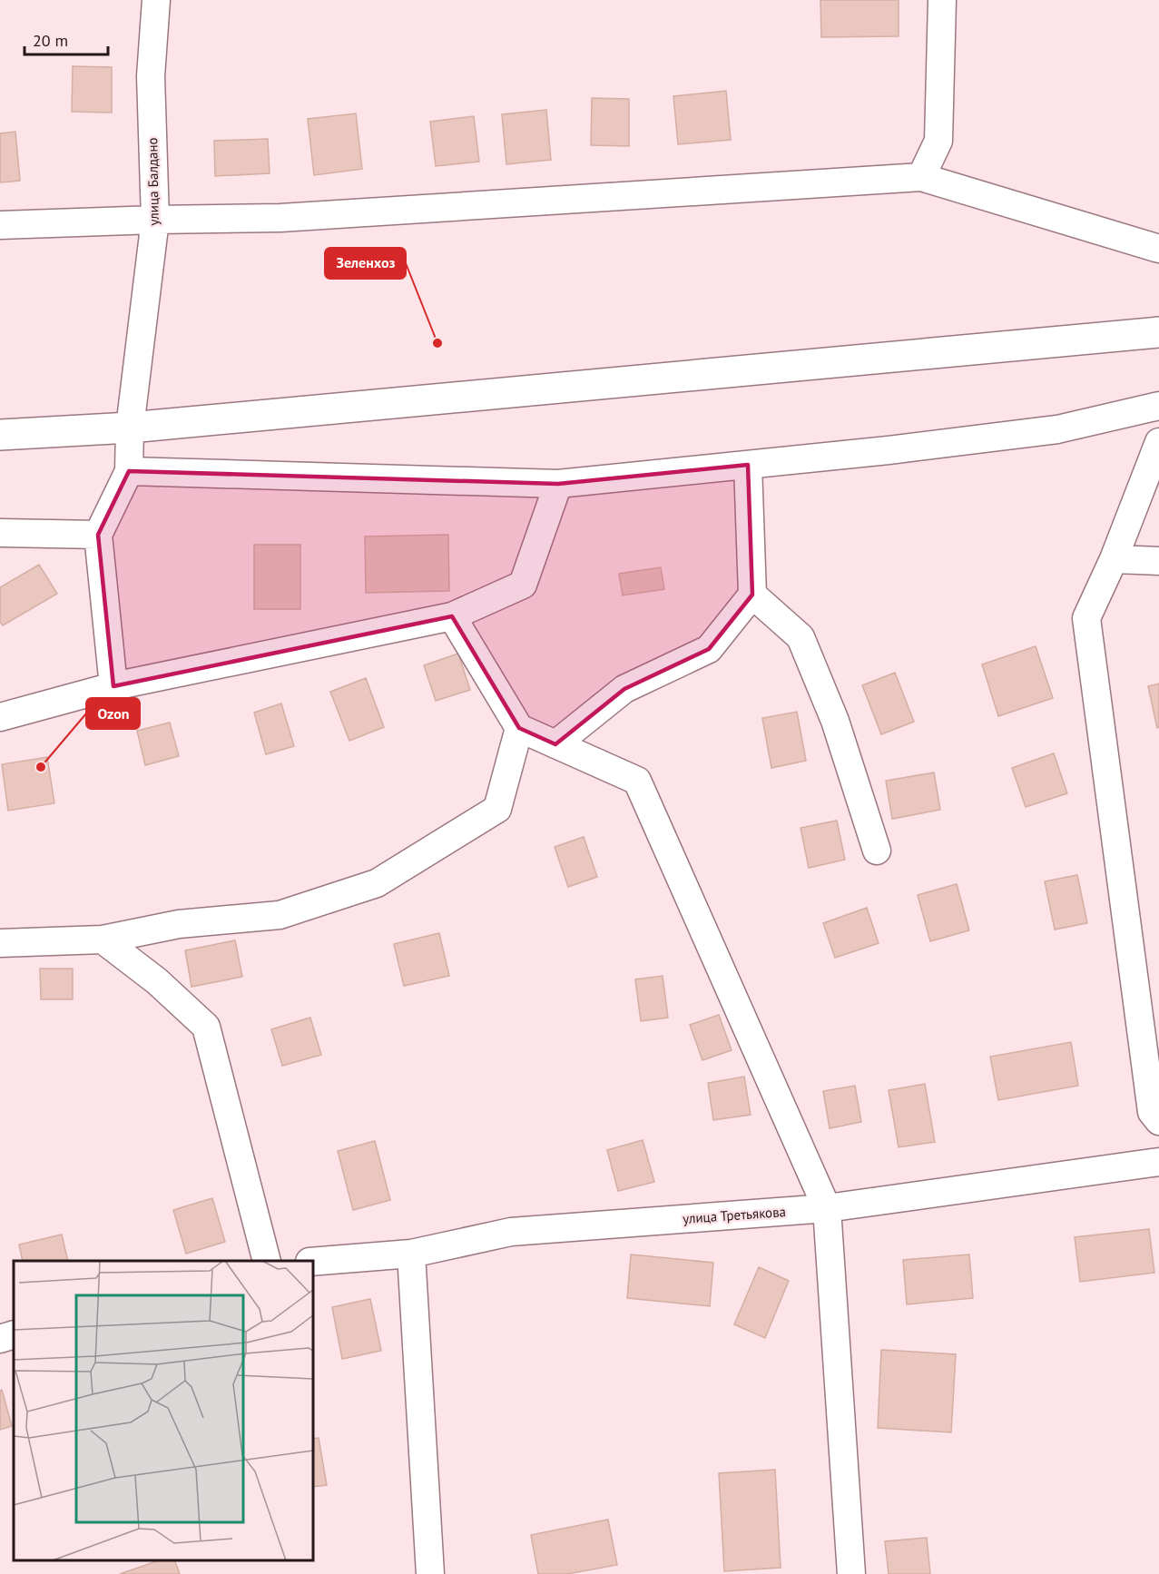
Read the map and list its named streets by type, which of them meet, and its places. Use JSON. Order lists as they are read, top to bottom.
{
  "streets": {
    "street": ["улица Балдано", "улица Третьякова"]
  },
  "places": ["Зеленхоз", "Ozon"],
  "scale_bar": "20 m"
}
